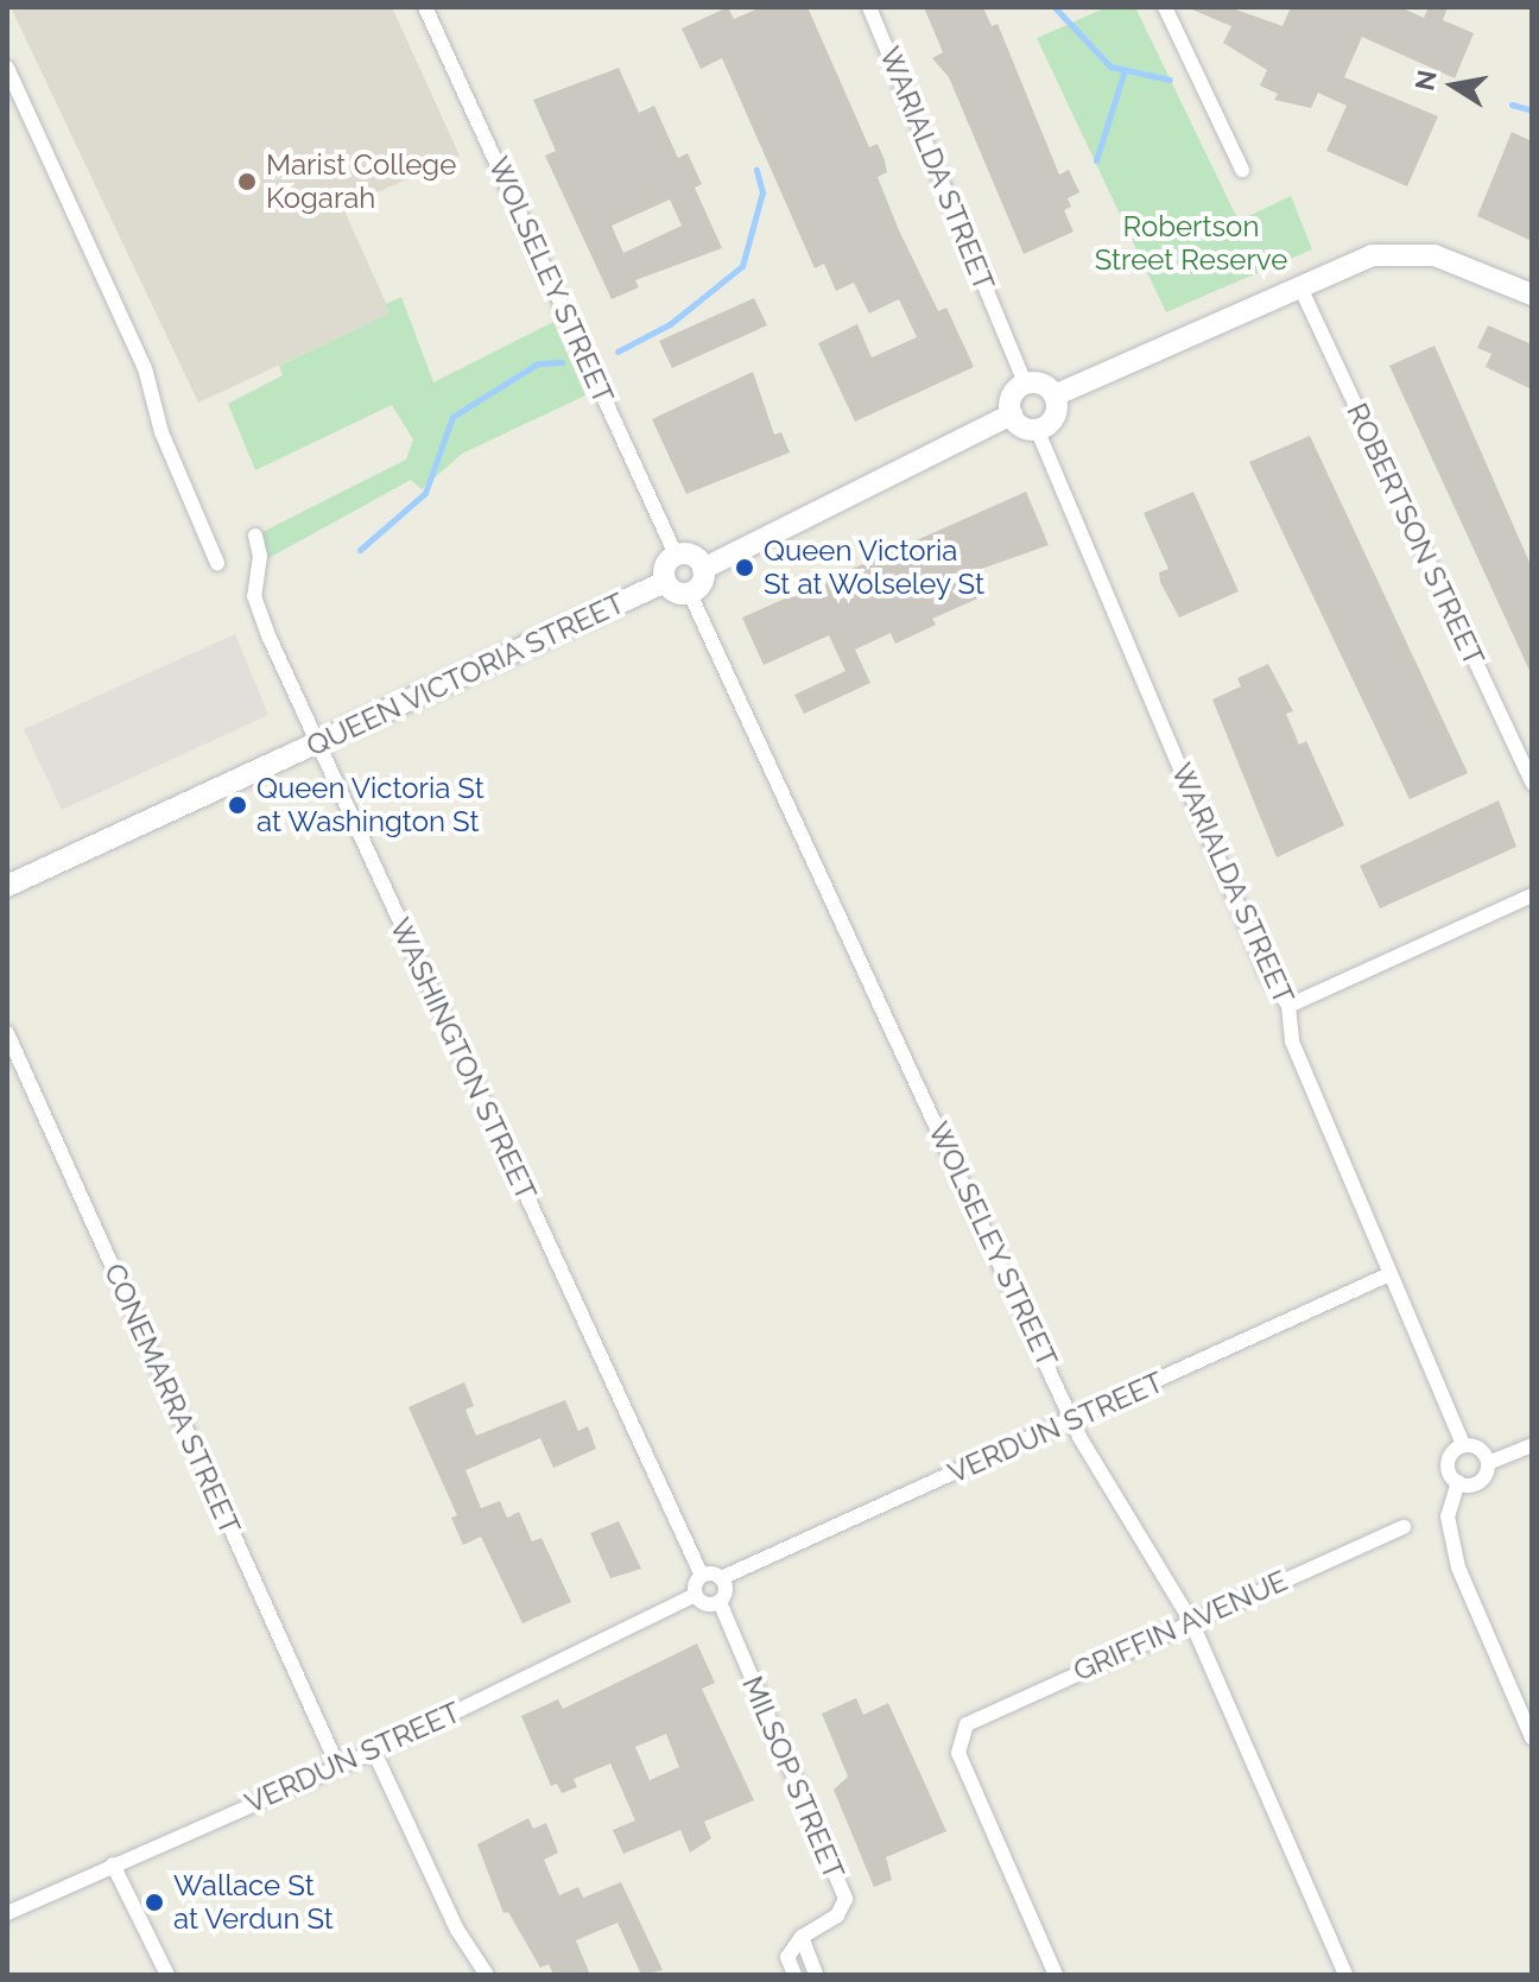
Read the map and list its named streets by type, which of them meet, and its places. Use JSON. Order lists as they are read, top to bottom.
{
  "streets": {
    "main road": ["QUEEN VICTORIA STREET"],
    "street": [
      "WARIALDA STREET",
      "WOLSELEY STREET",
      "ROBERTSON STREET",
      "WASHINGTON STREET",
      "CONEMARRA STREET",
      "VERDUN STREET",
      "GRIFFIN AVENUE",
      "MILSOP STREET"
    ]
  },
  "crossings": [
    ["WARIALDA STREET", "VERDUN STREET"],
    ["WOLSELEY STREET", "QUEEN VICTORIA STREET"],
    ["WOLSELEY STREET", "VERDUN STREET"],
    ["WOLSELEY STREET", "GRIFFIN AVENUE"],
    ["QUEEN VICTORIA STREET", "WASHINGTON STREET"],
    ["WASHINGTON STREET", "VERDUN STREET"],
    ["WASHINGTON STREET", "MILSOP STREET"],
    ["CONEMARRA STREET", "VERDUN STREET"],
    ["VERDUN STREET", "MILSOP STREET"]
  ],
  "parks": ["Robertson Street Reserve"],
  "places": [
    "Marist College Kogarah",
    "Queen Victoria St at Wolseley St",
    "Queen Victoria St at Washington St",
    "Wallace St at Verdun St"
  ],
  "north": "left"
}
